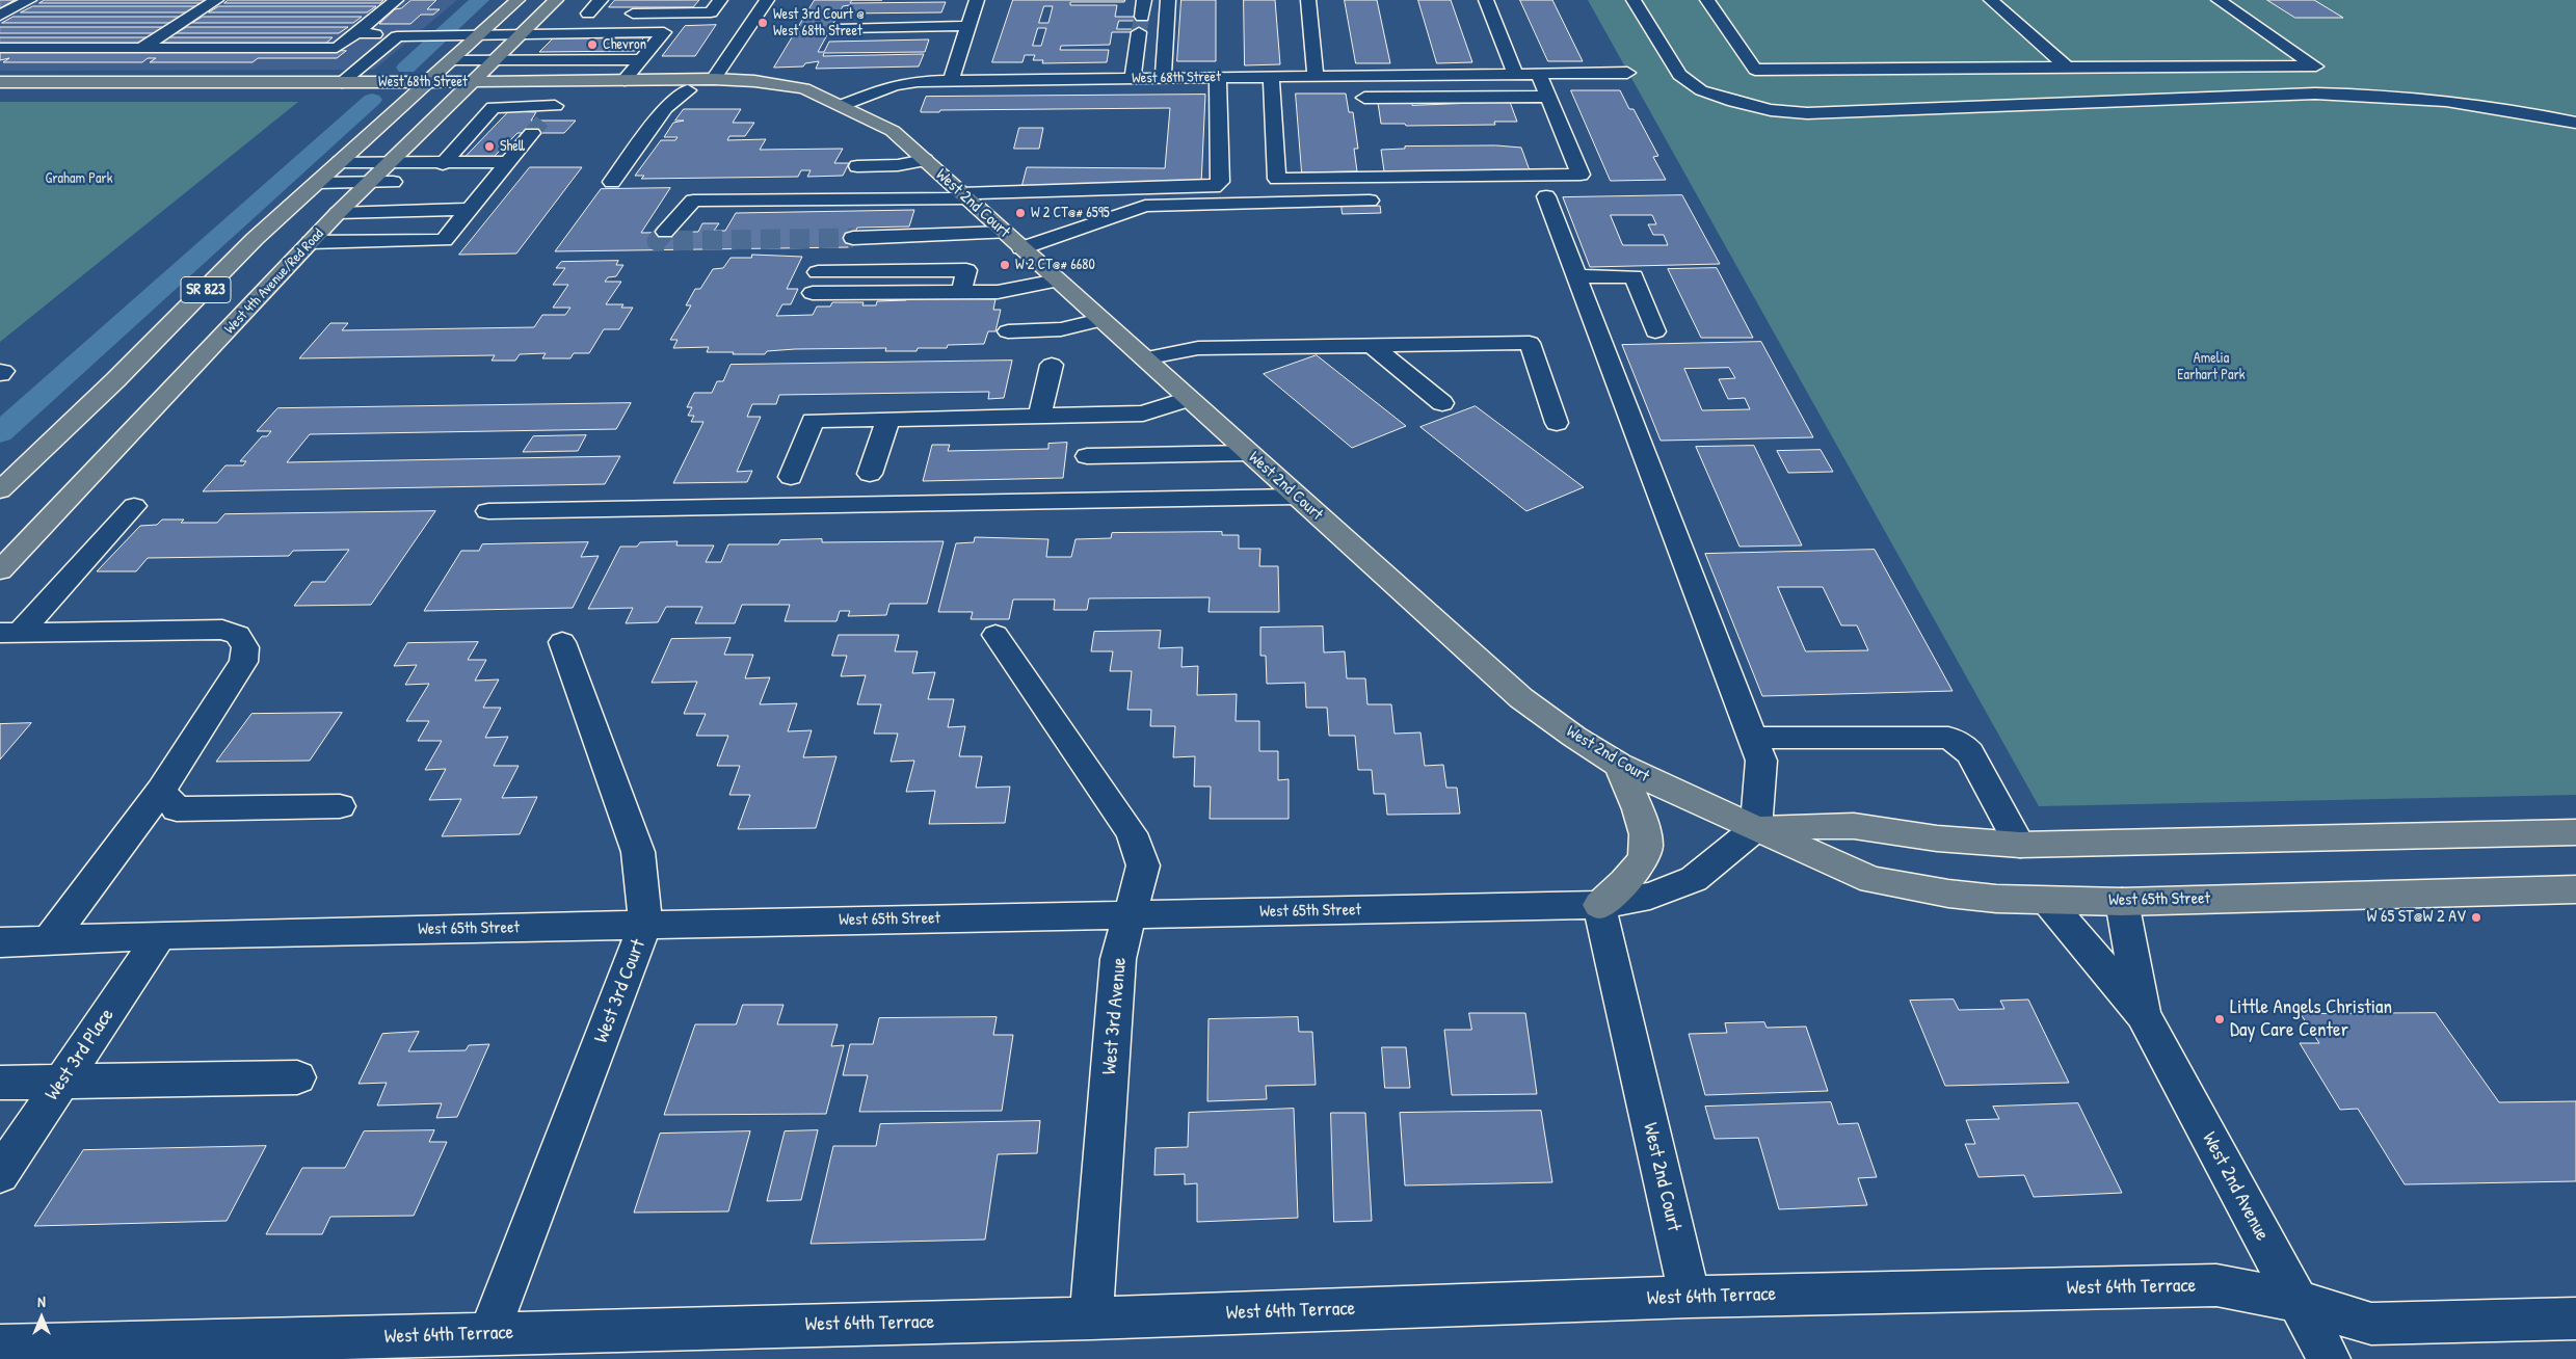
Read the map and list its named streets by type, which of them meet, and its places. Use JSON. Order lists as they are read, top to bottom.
{
  "streets": {
    "main road": [
      "West 68th Street",
      "West 2nd Court",
      "West 4th Avenue/Red Road",
      "SR 823",
      "West 65th Street"
    ],
    "street": [
      "West 3rd Court",
      "West 3rd Avenue",
      "West 3rd Place",
      "West 2nd Avenue",
      "West 64th Terrace"
    ]
  },
  "crossings": [
    ["West 68th Street", "West 2nd Court"],
    ["West 68th Street", "West 4th Avenue/Red Road"],
    ["West 68th Street", "SR 823"],
    ["West 2nd Court", "West 65th Street"],
    ["West 2nd Court", "West 64th Terrace"],
    ["West 65th Street", "West 3rd Court"],
    ["West 65th Street", "West 3rd Avenue"],
    ["West 65th Street", "West 3rd Place"],
    ["West 65th Street", "West 2nd Avenue"],
    ["West 3rd Court", "West 64th Terrace"],
    ["West 3rd Avenue", "West 64th Terrace"],
    ["West 2nd Avenue", "West 64th Terrace"]
  ],
  "parks": ["Graham Park", "Amelia Earhart Park"],
  "places": [
    "West 3rd Court @ West 68th Street",
    "Chevron",
    "Shell",
    "W 2 CT@# 6595",
    "W 2 CT@# 6680",
    "W 65 ST@W 2 AV",
    "Little Angels Christian Day Care Center"
  ],
  "north": "top"
}
